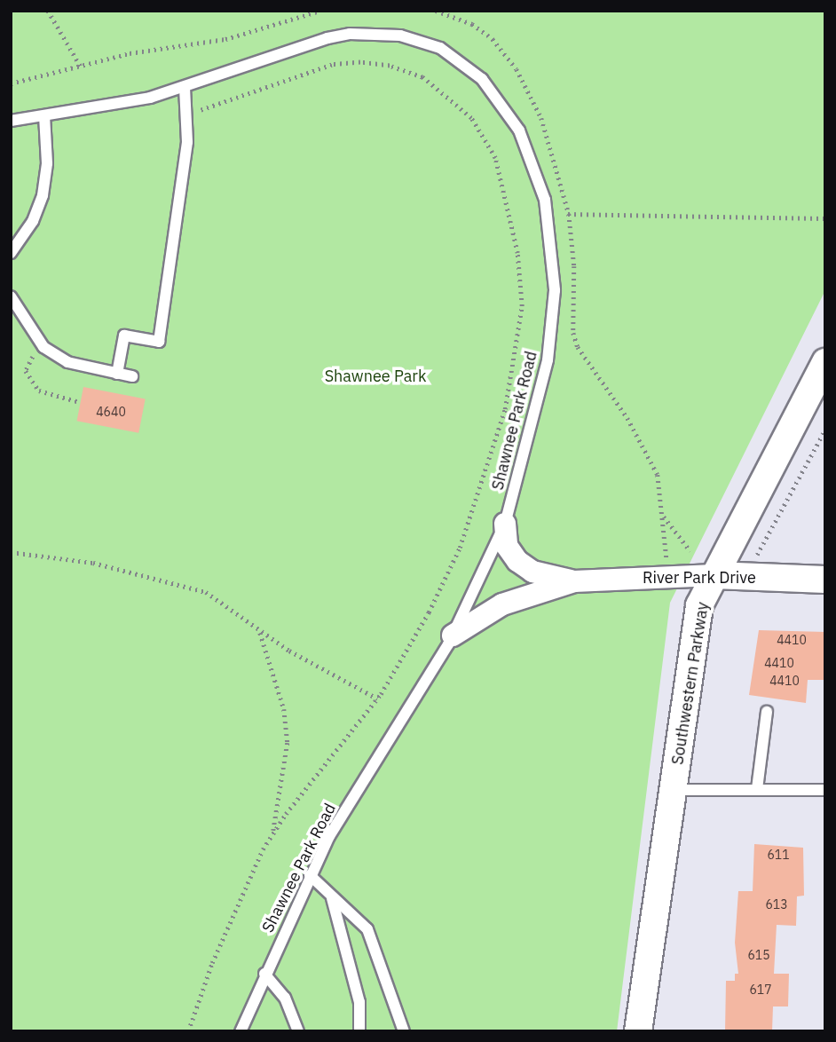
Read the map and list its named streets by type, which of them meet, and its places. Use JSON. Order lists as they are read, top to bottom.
{
  "streets": {
    "street": ["River Park Drive", "Southwestern Parkway"],
    "lane": ["Shawnee Park Road"]
  },
  "crossings": [
    ["Shawnee Park Road", "River Park Drive"],
    ["River Park Drive", "Southwestern Parkway"]
  ],
  "parks": ["Shawnee Park"],
  "house_numbers": [
    "4640",
    "4410",
    "4410",
    "4410",
    "611",
    "613",
    "615",
    "617"
  ]
}
